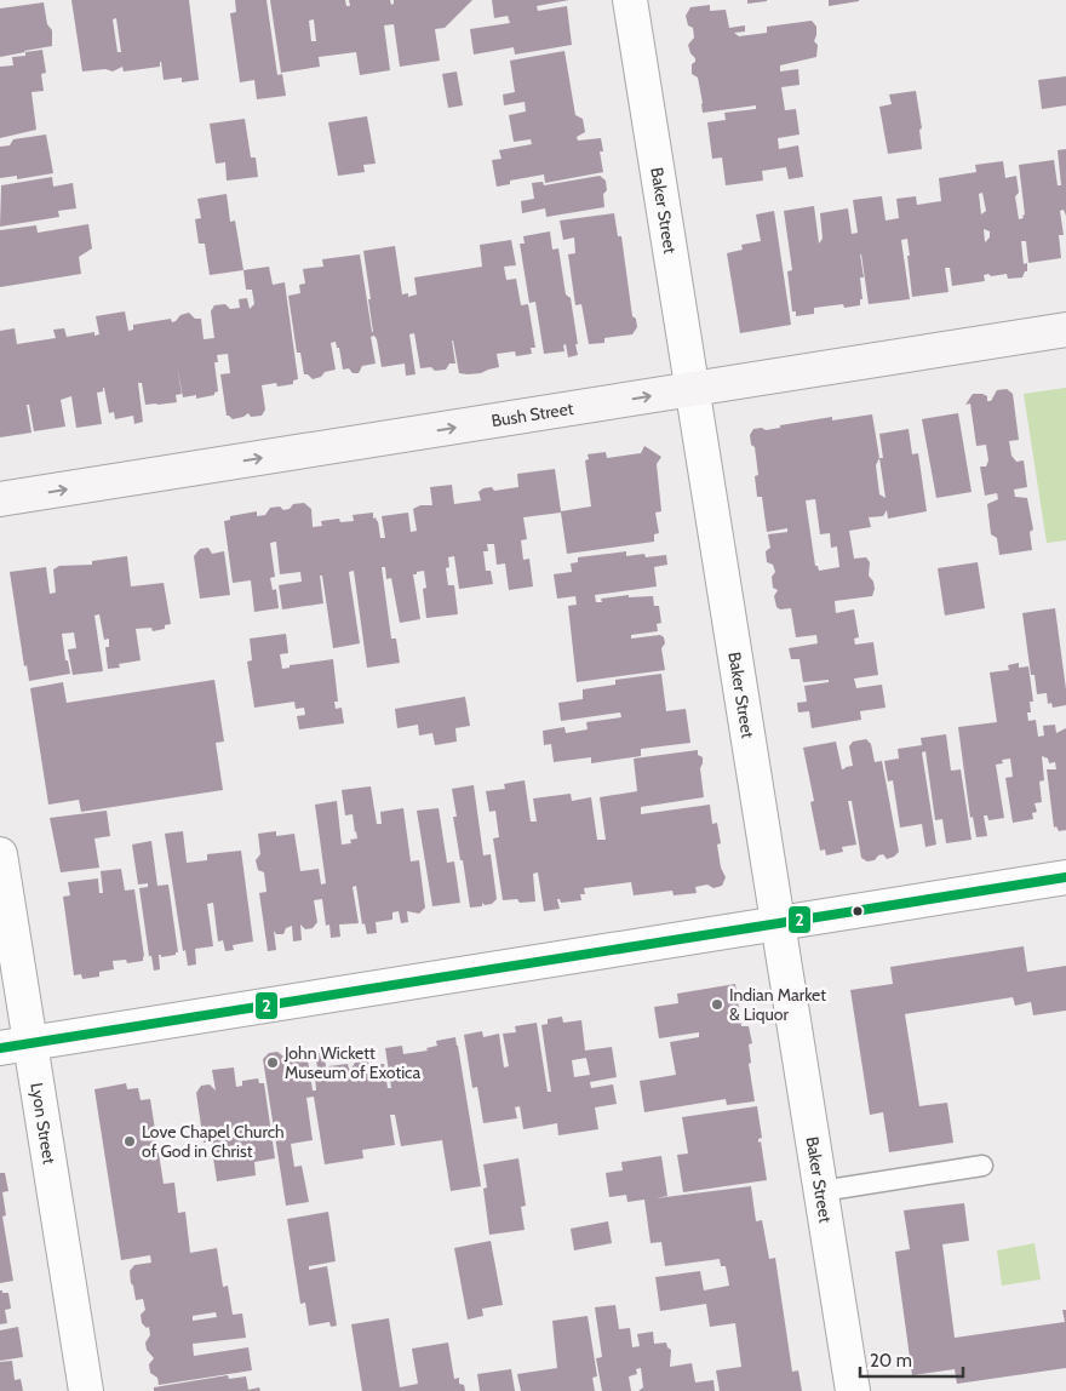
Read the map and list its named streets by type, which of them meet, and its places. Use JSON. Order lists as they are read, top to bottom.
{
  "streets": {
    "main road": ["Bush Street"],
    "street": ["Baker Street", "Lyon Street"]
  },
  "crossings": [
    ["Baker Street", "Bush Street"]
  ],
  "one_way": ["Bush Street"],
  "places": ["Indian Market & Liquor", "John Wickett Museum of Exotica", "Love Chapel Church of God in Christ"],
  "lines": ["transit line 2"],
  "scale_bar": "20 m"
}
